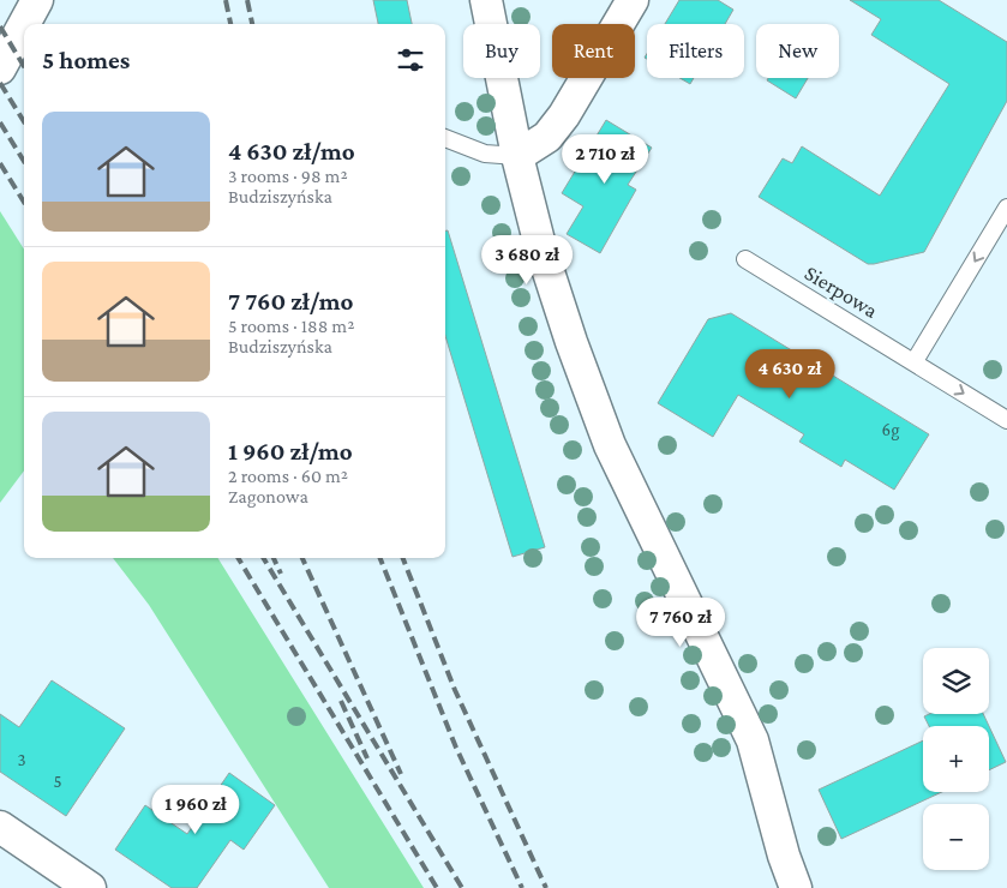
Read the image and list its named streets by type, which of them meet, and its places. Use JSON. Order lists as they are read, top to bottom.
{
  "streets": {
    "lane": ["Sierpowa"]
  },
  "one_way": ["Sierpowa"],
  "house_numbers": ["6g", "3", "5"],
  "page": {
    "chip": [
      "Buy",
      "Rent",
      "Filters",
      "New"
    ],
    "heading": "5 homes",
    "list": [
      {
        "name": "4 630 zł/mo",
        "note": "3 rooms · 98 m² · Budziszyńska"
      },
      {
        "name": "7 760 zł/mo",
        "note": "5 rooms · 188 m² · Budziszyńska"
      },
      {
        "name": "1 960 zł/mo",
        "note": "2 rooms · 60 m² · Zagonowa"
      }
    ],
    "price": [
      "2 710 zł",
      "3 680 zł",
      "4 630 zł",
      "7 760 zł",
      "1 960 zł"
    ],
    "map_buttons": ["+", "−"]
  }
}
